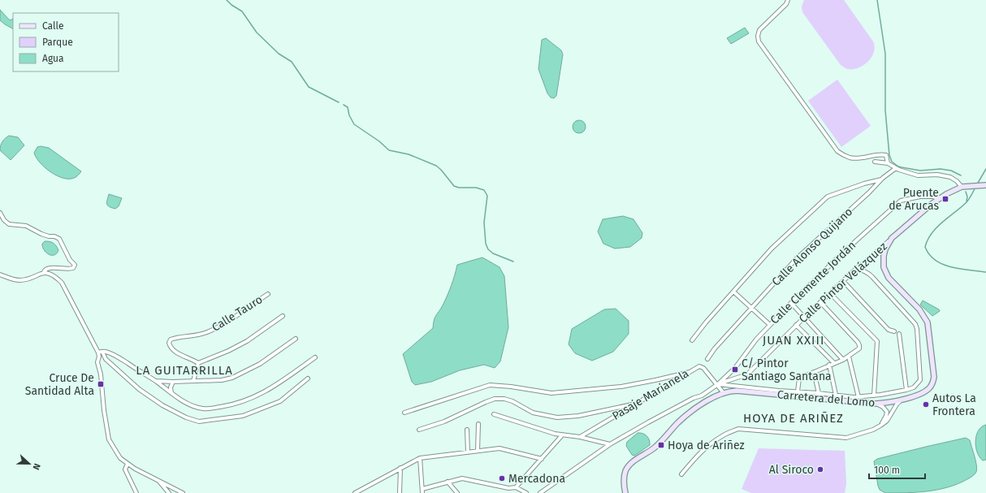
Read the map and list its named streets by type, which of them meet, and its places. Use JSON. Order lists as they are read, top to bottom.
{
  "streets": {
    "main road": ["Carretera del Lomo"],
    "street": [
      "Calle Alonso Quijano",
      "Calle Clemente Jordán",
      "Calle Pintor Velázquez",
      "Calle Tauro",
      "Pasaje Marianela"
    ]
  },
  "crossings": [
    ["Calle Clemente Jordán", "Calle Pintor Velázquez"],
    ["Calle Clemente Jordán", "Pasaje Marianela"],
    ["Calle Clemente Jordán", "Carretera del Lomo"],
    ["Calle Pintor Velázquez", "Pasaje Marianela"],
    ["Calle Pintor Velázquez", "Carretera del Lomo"]
  ],
  "districts": ["JUAN XXIII", "LA GUITARRILLA", "HOYA DE ARIÑEZ"],
  "places": {
    "transit": [
      "Puente de Arucas",
      "C/ Pintor Santiago Santana",
      "Cruce De Santidad Alta",
      "Hoya de Ariñez"
    ],
    "other": ["Autos La Frontera", "Al Siroco", "Mercadona"]
  },
  "legend": ["Calle", "Parque", "Agua"],
  "scale_bar": "100 m",
  "north": "right"
}
